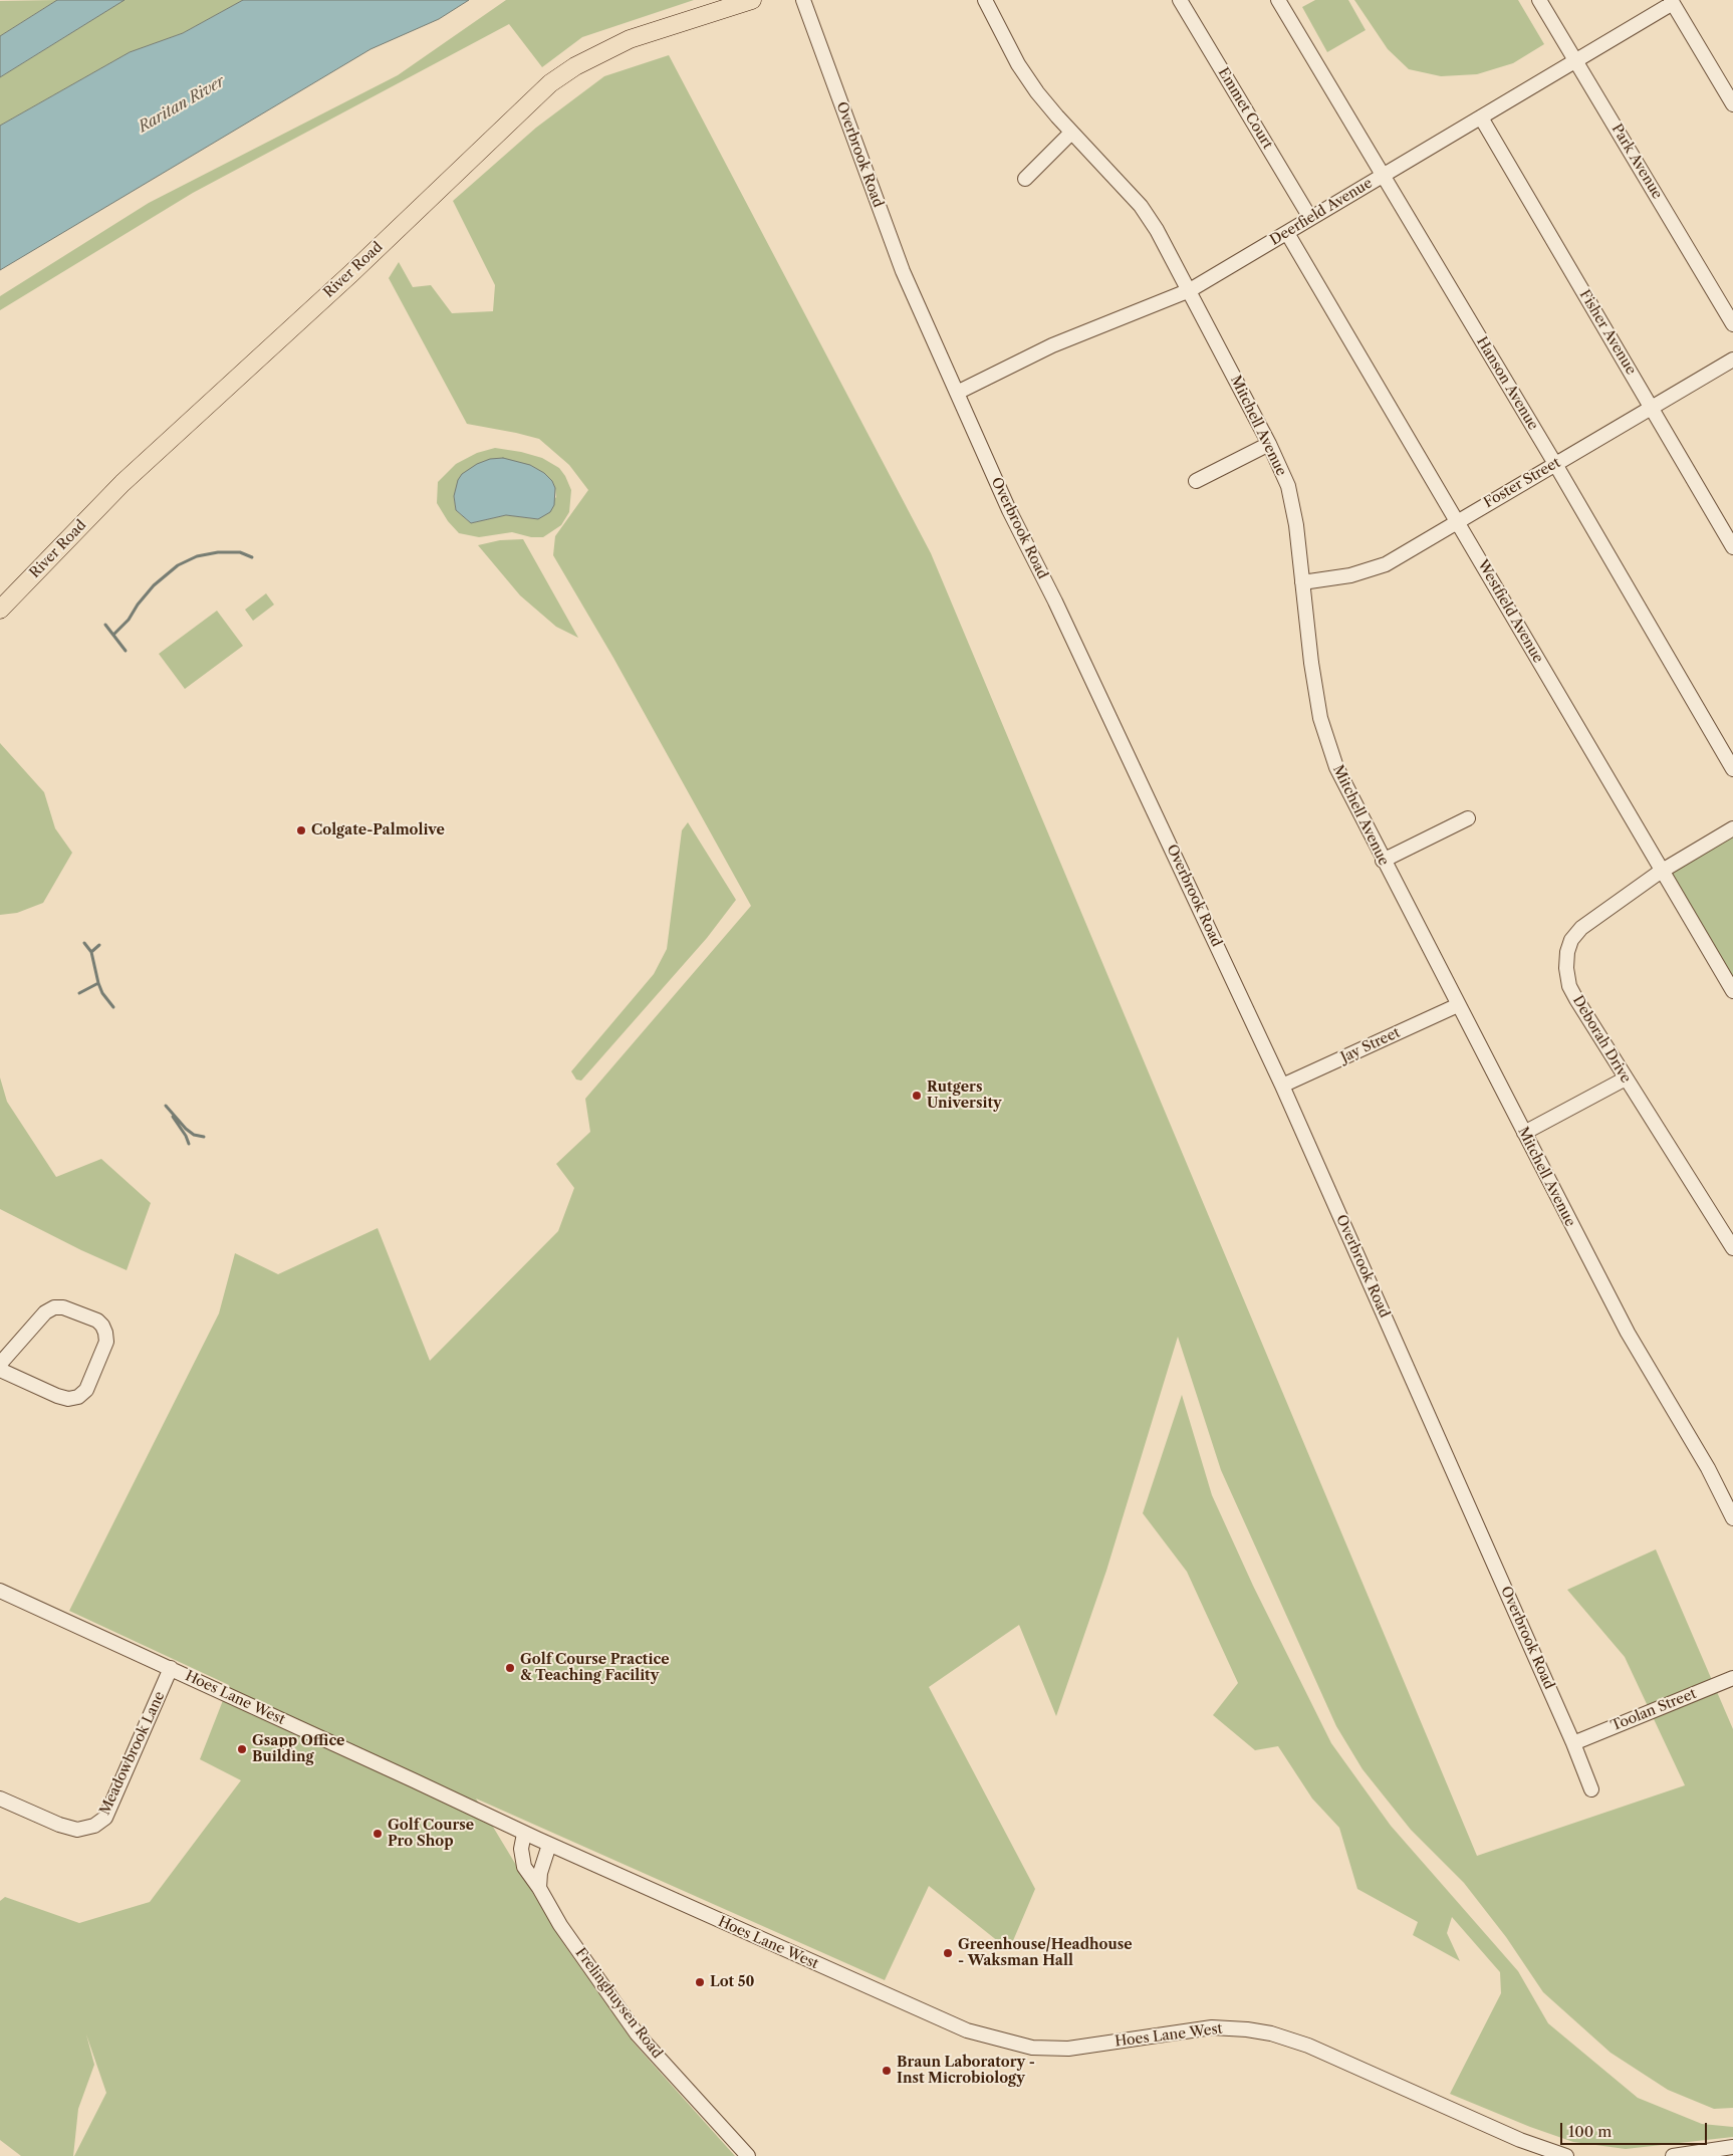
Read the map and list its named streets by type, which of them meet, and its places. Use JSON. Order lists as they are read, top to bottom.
{
  "streets": {
    "main road": ["River Road"],
    "street": [
      "Emmet Court",
      "Overbrook Road",
      "Park Avenue",
      "Deerfield Avenue",
      "Fisher Avenue",
      "Hanson Avenue",
      "Mitchell Avenue",
      "Foster Street",
      "Westfield Avenue",
      "Deborah Drive",
      "Jay Street",
      "Hoes Lane West",
      "Toolan Street",
      "Meadowbrook Lane",
      "Frelinghuysen Road"
    ]
  },
  "crossings": [
    ["Emmet Court", "Deerfield Avenue"],
    ["Overbrook Road", "Deerfield Avenue"],
    ["Overbrook Road", "Jay Street"],
    ["Overbrook Road", "Toolan Street"],
    ["Park Avenue", "Deerfield Avenue"],
    ["Deerfield Avenue", "Fisher Avenue"],
    ["Deerfield Avenue", "Hanson Avenue"],
    ["Deerfield Avenue", "Mitchell Avenue"],
    ["Deerfield Avenue", "Westfield Avenue"],
    ["Fisher Avenue", "Foster Street"],
    ["Hanson Avenue", "Foster Street"],
    ["Mitchell Avenue", "Foster Street"],
    ["Mitchell Avenue", "Jay Street"],
    ["Foster Street", "Westfield Avenue"],
    ["Westfield Avenue", "Deborah Drive"],
    ["Hoes Lane West", "Meadowbrook Lane"],
    ["Hoes Lane West", "Frelinghuysen Road"]
  ],
  "water": ["Raritan River"],
  "places": [
    "Colgate-Palmolive",
    "Rutgers University",
    "Golf Course Practice & Teaching Facility",
    "Gsapp Office Building",
    "Golf Course Pro Shop",
    "Greenhouse/Headhouse - Waksman Hall",
    "Lot 50",
    "Braun Laboratory - Inst Microbiology"
  ],
  "scale_bar": "100 m"
}
